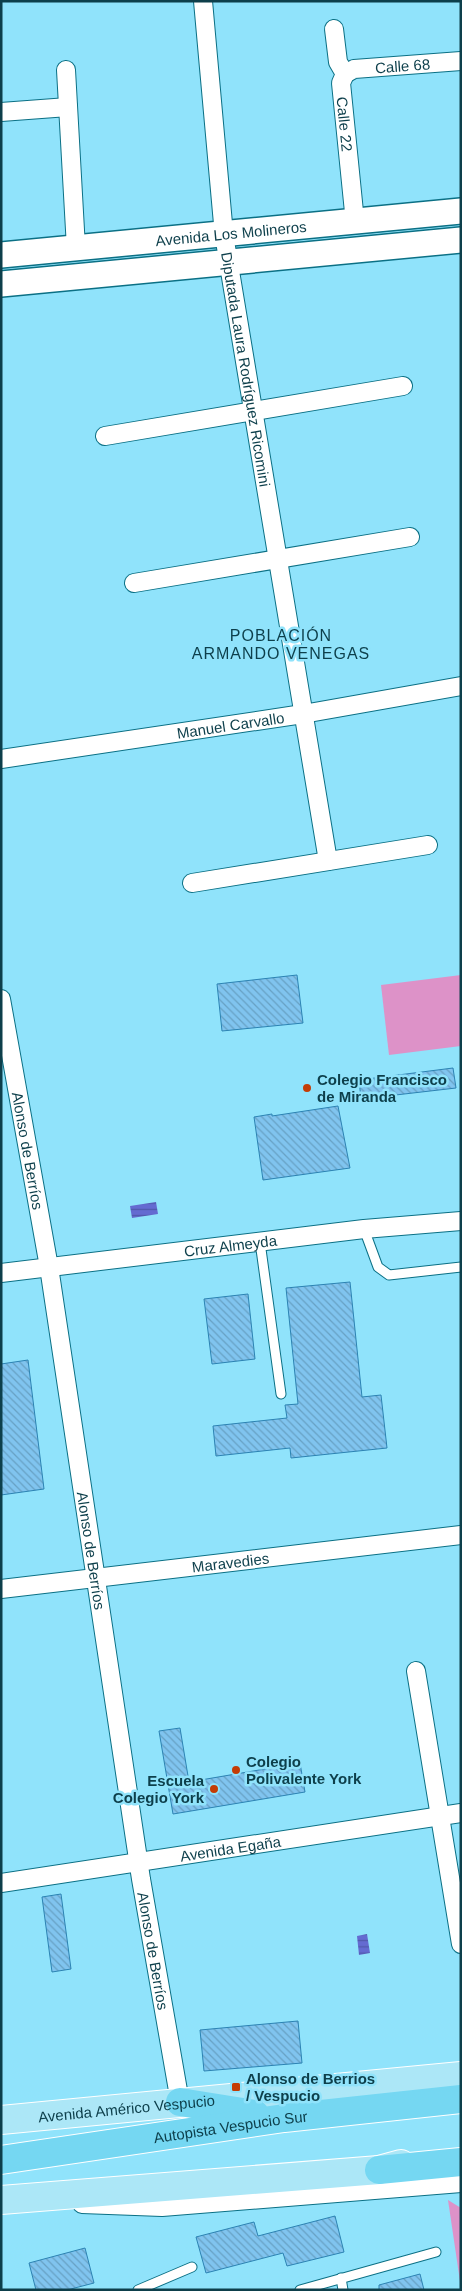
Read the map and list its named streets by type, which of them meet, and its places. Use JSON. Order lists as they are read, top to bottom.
{
  "streets": {
    "highway": ["Autopista Vespucio Sur"],
    "main road": ["Avenida Américo Vespucio"],
    "street": [
      "Calle 68",
      "Calle 22",
      "Avenida Los Molineros",
      "Diputada Laura Rodríguez Ricomini",
      "Manuel Carvallo",
      "Alonso de Berríos",
      "Cruz Almeyda",
      "Maravedies",
      "Avenida Egaña"
    ]
  },
  "crossings": [
    ["Calle 68", "Calle 22"],
    ["Calle 22", "Avenida Los Molineros"],
    ["Avenida Los Molineros", "Diputada Laura Rodríguez Ricomini"],
    ["Diputada Laura Rodríguez Ricomini", "Manuel Carvallo"],
    ["Alonso de Berríos", "Cruz Almeyda"],
    ["Alonso de Berríos", "Maravedies"],
    ["Alonso de Berríos", "Avenida Egaña"],
    ["Alonso de Berríos", "Avenida Américo Vespucio"]
  ],
  "districts": ["POBLACIÓN ARMANDO VENEGAS"],
  "places": {
    "other": ["Colegio Francisco de Miranda", "Colegio Polivalente York", "Escuela Colegio York"],
    "transit": ["Alonso de Berrios / Vespucio"]
  }
}
